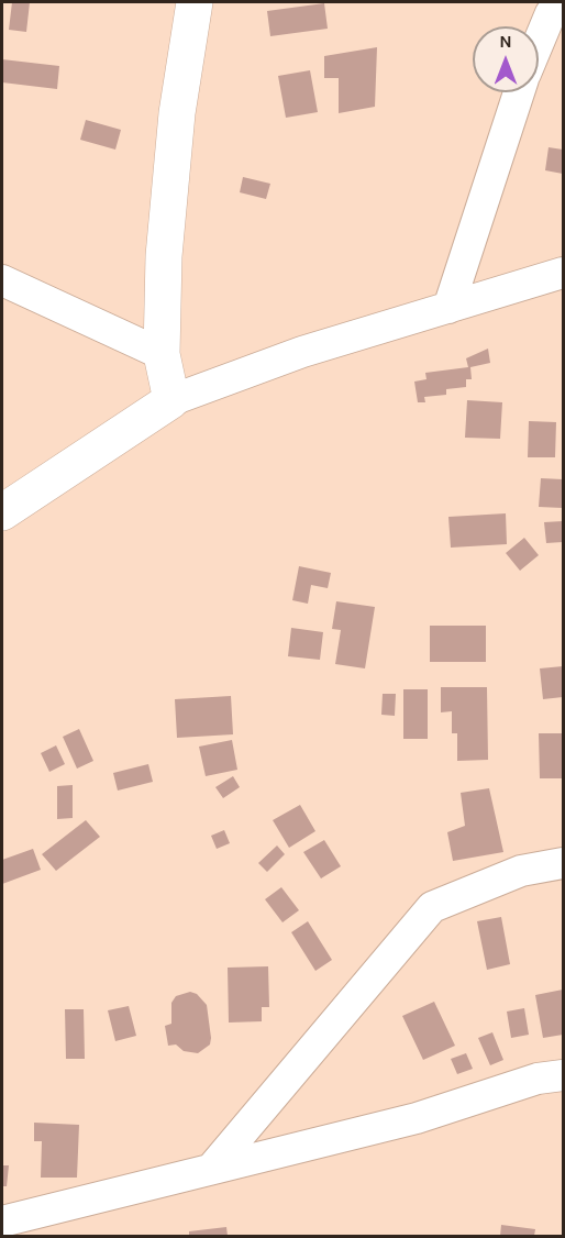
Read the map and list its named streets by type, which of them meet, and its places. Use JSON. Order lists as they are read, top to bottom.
{
  "north": "top"
}
